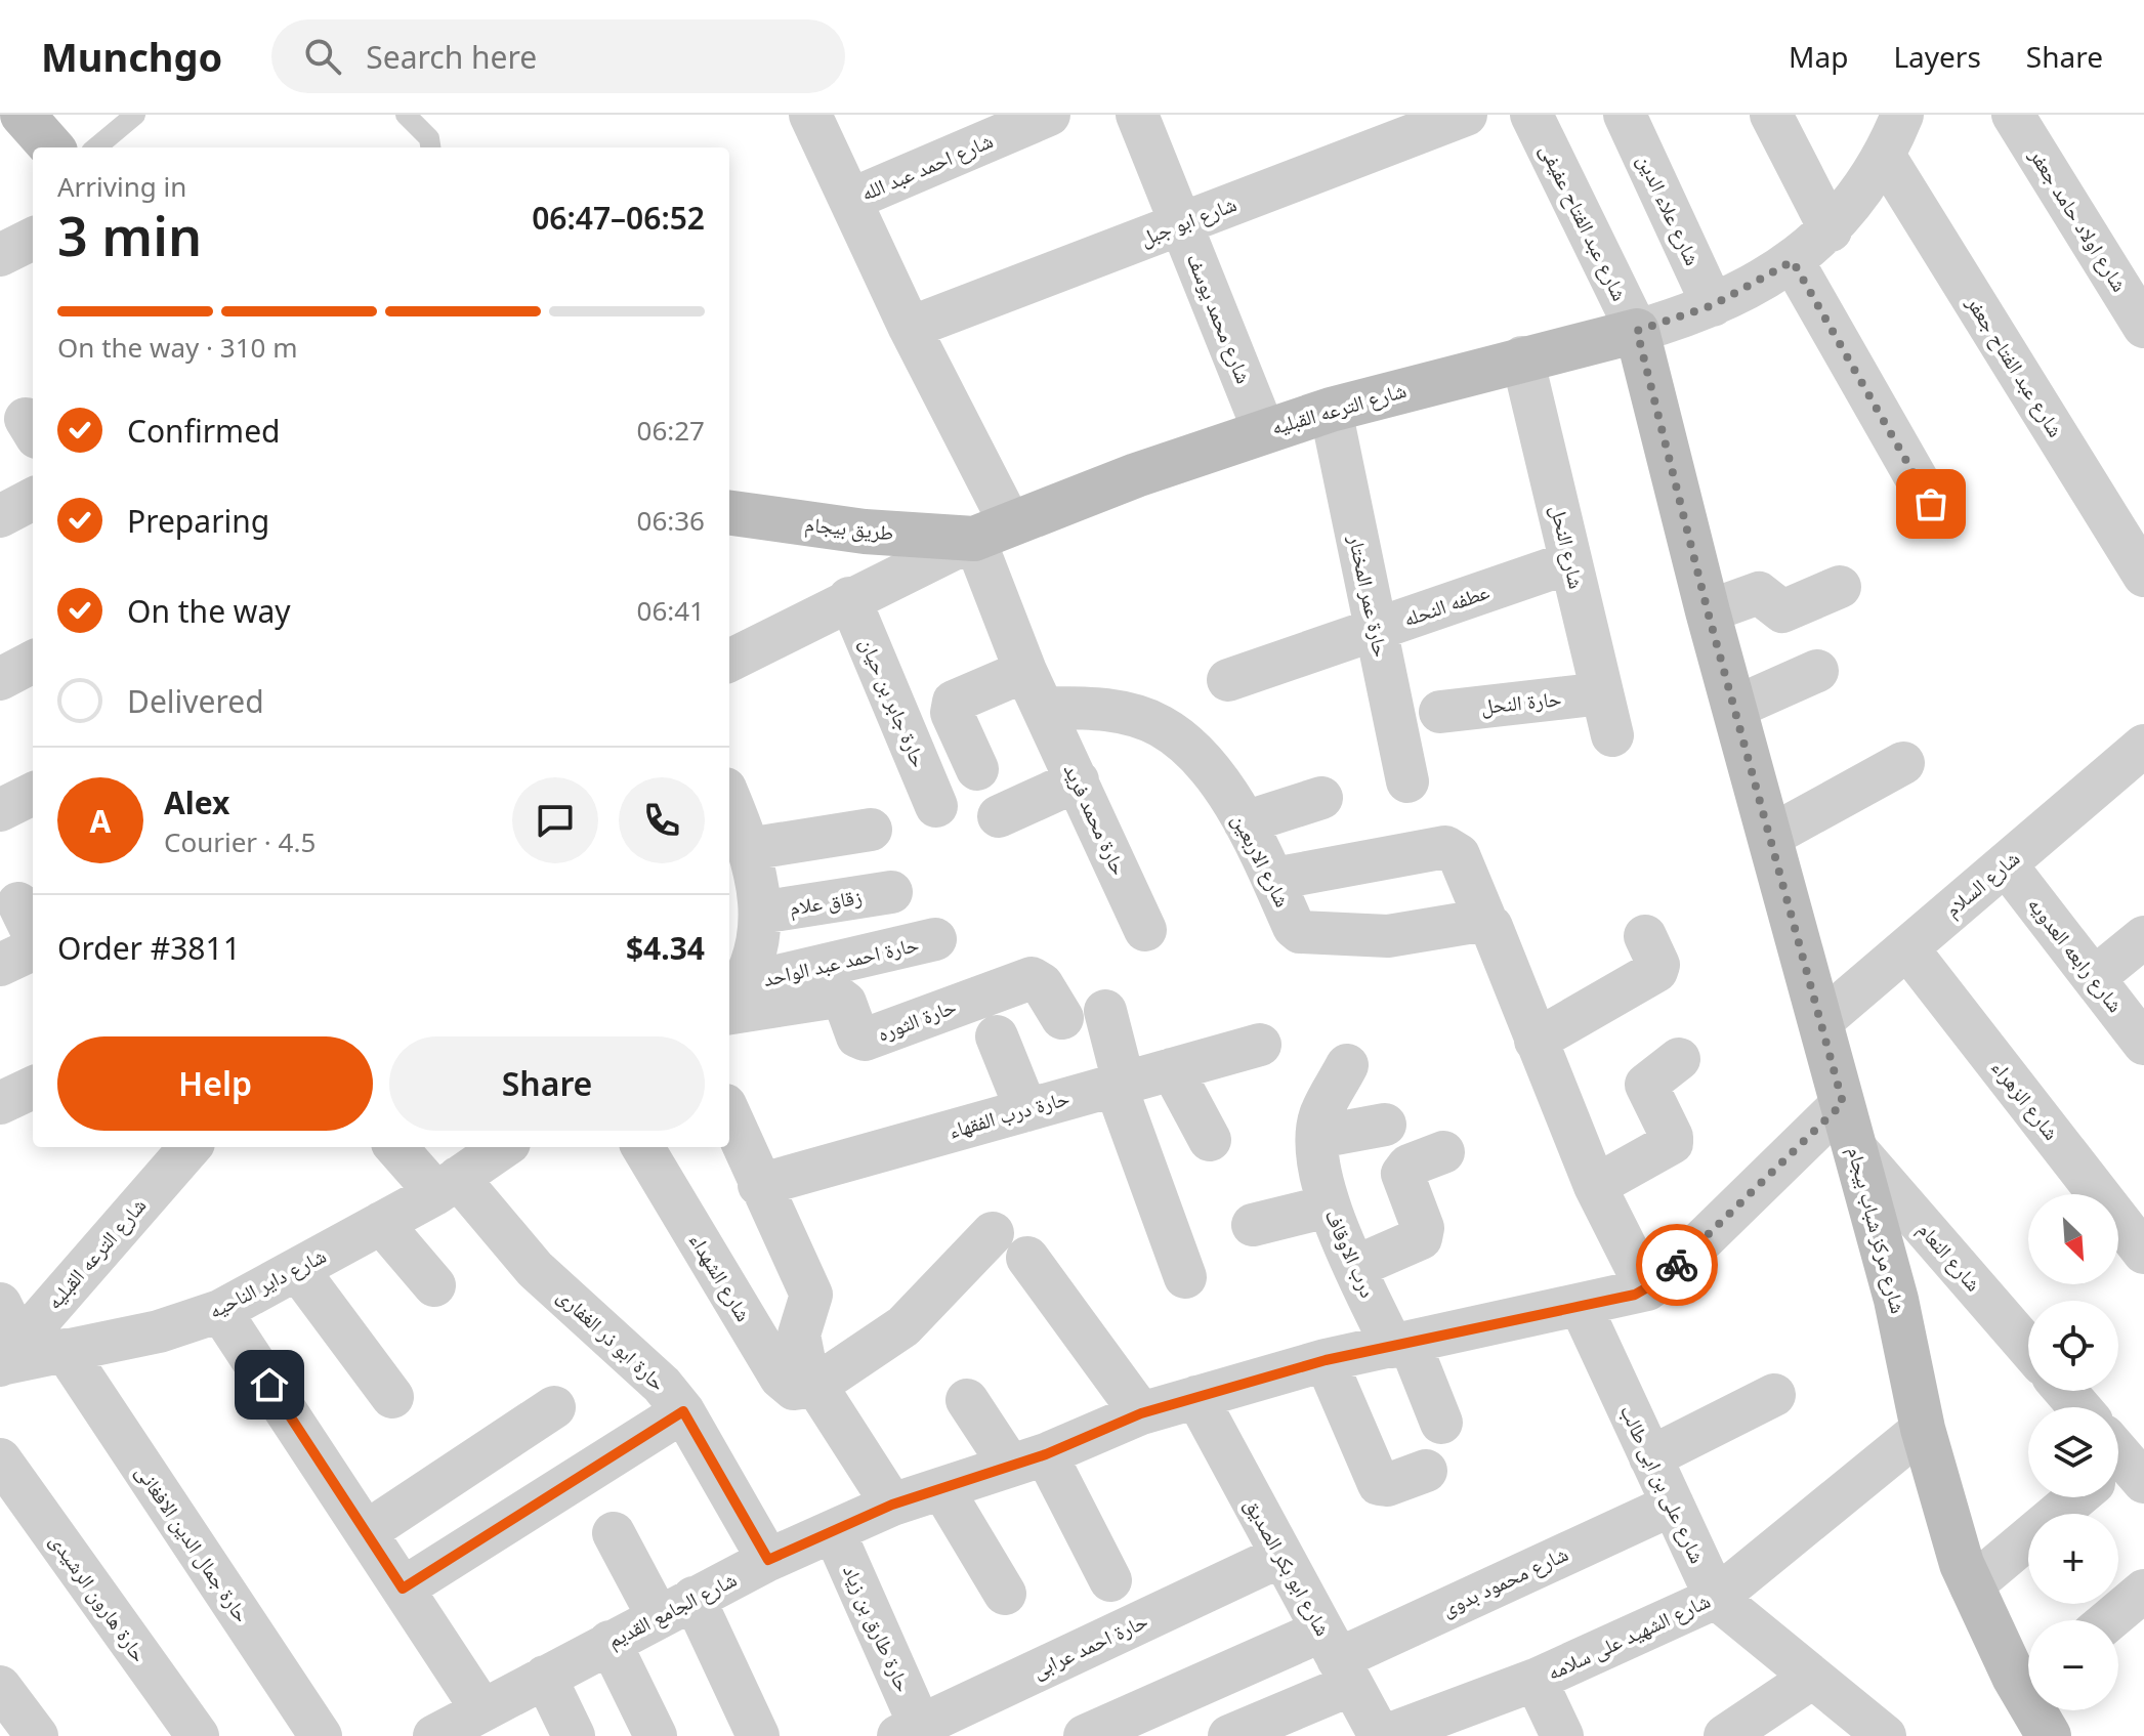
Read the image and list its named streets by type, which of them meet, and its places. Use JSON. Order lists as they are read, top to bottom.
{
  "streets": {
    "main road": ["شارع الترعه القبليه", "طريق بيجام", "شارع مركز شباب بيجام"],
    "street": [
      "شارع احمد عبد الله",
      "شارع علاء الدين",
      "شارع اولاد حامد جعفر",
      "شارع ابو جبل",
      "شارع عبد الفتاح عفيفى",
      "شارع محمد يوسف",
      "شارع عبد الفتاح جعفر",
      "شارع النحل",
      "حارة عمر المختار",
      "عطفه النحله",
      "حارة جابر بن حيان",
      "حارة النحل",
      "حارة محمد فريد",
      "شارع الاربعين",
      "شارع السلام",
      "زقاق علام",
      "شارع رابعه العدويه",
      "حارة احمد عبد الواحد",
      "حارة الثوره",
      "شارع الزهراء",
      "حارة درب الفقهاء",
      "درب الاوقاف",
      "شارع النعام",
      "شارع الشهداء",
      "شارع داير الناحيه",
      "حارة ابو ذر الغفارى",
      "شارع على بن ابى طالب",
      "حارة جمال الدين الافغانى",
      "شارع ابو بكر الصديق",
      "شارع محمود بدوى",
      "حارة هارون الرشيدى",
      "شارع الجامع القديم",
      "حارة طارق بن زياد",
      "شارع الشهيد على سلامه",
      "حارة احمد عرابى"
    ]
  },
  "crossings": [
    ["شارع علاء الدين", "شارع الترعه القبليه"],
    ["شارع ابو جبل", "شارع محمد يوسف"],
    ["شارع عبد الفتاح عفيفى", "شارع الترعه القبليه"],
    ["شارع عبد الفتاح عفيفى", "شارع مركز شباب بيجام"],
    ["شارع محمد يوسف", "شارع الترعه القبليه"],
    ["شارع عبد الفتاح جعفر", "شارع الترعه القبليه"],
    ["شارع الترعه القبليه", "طريق بيجام"],
    ["شارع الترعه القبليه", "شارع النحل"],
    ["شارع الترعه القبليه", "حارة عمر المختار"],
    ["شارع الترعه القبليه", "حارة جابر بن حيان"],
    ["شارع الترعه القبليه", "شارع مركز شباب بيجام"],
    ["شارع الترعه القبليه", "شارع داير الناحيه"],
    ["شارع النحل", "عطفه النحله"],
    ["شارع النحل", "حارة النحل"],
    ["حارة عمر المختار", "عطفه النحله"],
    ["حارة محمد فريد", "شارع الاربعين"],
    ["شارع السلام", "شارع رابعه العدويه"],
    ["شارع السلام", "شارع الزهراء"],
    ["شارع السلام", "شارع مركز شباب بيجام"],
    ["حارة احمد عبد الواحد", "حارة الثوره"],
    ["شارع مركز شباب بيجام", "شارع النعام"],
    ["شارع مركز شباب بيجام", "شارع الجامع القديم"],
    ["شارع مركز شباب بيجام", "شارع الشهيد على سلامه"],
    ["درب الاوقاف", "شارع الجامع القديم"],
    ["شارع داير الناحيه", "حارة ابو ذر الغفارى"],
    ["شارع داير الناحيه", "حارة جمال الدين الافغانى"],
    ["حارة ابو ذر الغفارى", "شارع الجامع القديم"],
    ["شارع على بن ابى طالب", "شارع محمود بدوى"],
    ["شارع على بن ابى طالب", "شارع الجامع القديم"],
    ["شارع على بن ابى طالب", "شارع الشهيد على سلامه"],
    ["شارع ابو بكر الصديق", "شارع محمود بدوى"],
    ["شارع ابو بكر الصديق", "شارع الجامع القديم"],
    ["شارع ابو بكر الصديق", "شارع الشهيد على سلامه"],
    ["شارع ابو بكر الصديق", "حارة احمد عرابى"],
    ["شارع الجامع القديم", "حارة طارق بن زياد"],
    ["حارة طارق بن زياد", "حارة احمد عرابى"]
  ],
  "north": "bottom right",
  "page": {
    "header": "Munchgo",
    "search": "Search here",
    "nav": ["Map", "Layers", "Share"],
    "heading": ["3 min", "Arriving in", "06:47–06:52"],
    "panel": [
      "Alex",
      "Courier · 4.5",
      "Order #3811",
      "$4.34"
    ],
    "bar": "On the way · 310 m",
    "list": [
      ["Confirmed", "06:27"],
      ["Preparing", "06:36"],
      ["On the way", "06:41"],
      "Delivered"
    ],
    "round": "A",
    "buttons": ["Help", "Share"],
    "map_buttons": ["+", "−"]
  }
}
